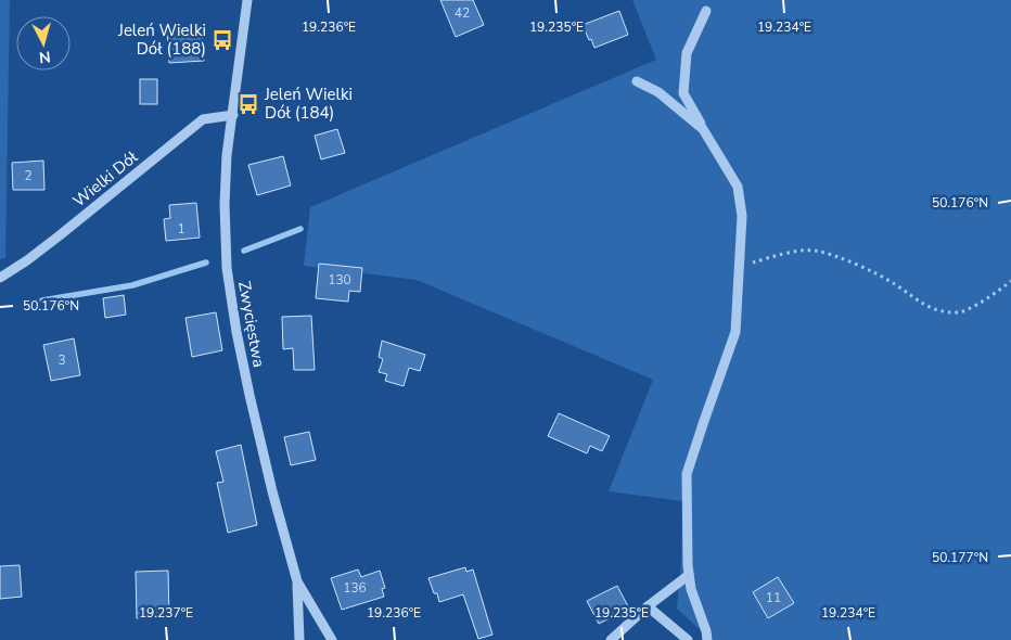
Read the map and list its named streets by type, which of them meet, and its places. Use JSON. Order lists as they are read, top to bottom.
{
  "streets": {
    "street": ["Wielki Dół", "Zwycięstwa"]
  },
  "crossings": [
    ["Wielki Dół", "Zwycięstwa"]
  ],
  "places": {
    "bus stop": ["Jeleń Wielki Dół (188)", "Jeleń Wielki Dół (184)"]
  },
  "house_numbers": [
    "42",
    "2",
    "1",
    "130",
    "3",
    "136",
    "11"
  ],
  "north": "bottom",
  "coordinates": [
    "19.236°E",
    "19.235°E",
    "19.234°E",
    "50.176°N",
    "50.177°N",
    "19.237°E"
  ]
}
